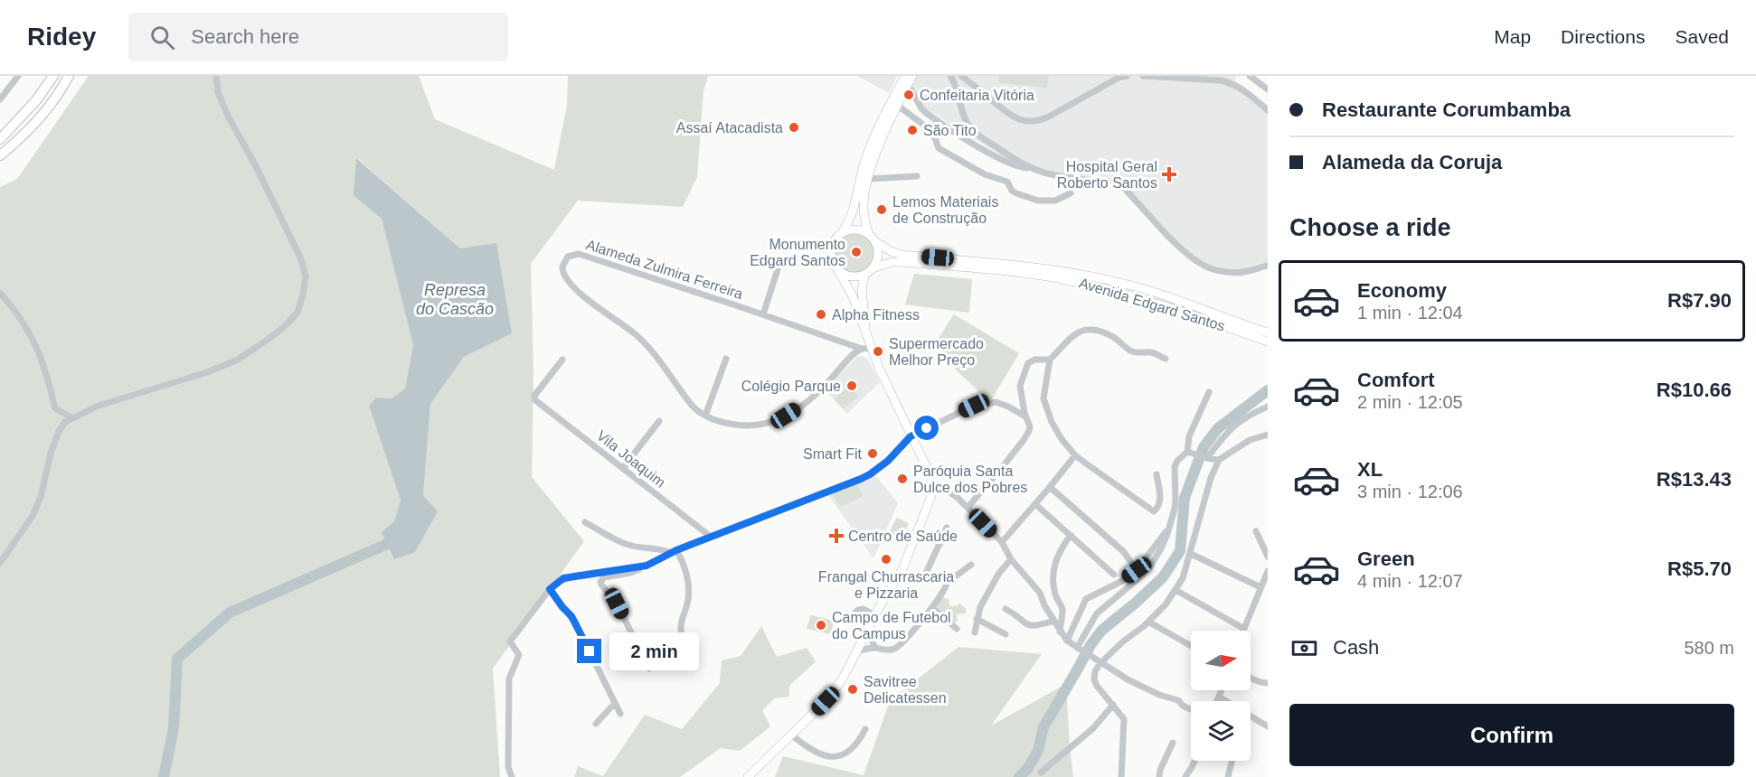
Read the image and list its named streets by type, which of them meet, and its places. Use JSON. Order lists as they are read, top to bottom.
{
  "streets": {
    "main road": ["Avenida Edgard Santos"],
    "street": ["Alameda Zulmira Ferreira", "Vila Joaquim"]
  },
  "water": ["Represa do Cascão"],
  "places": {
    "other": [
      "Confeitaria Vitória",
      "Assaí Atacadista",
      "São Tito",
      "Lemos Materiais de Construção",
      "Monumento Edgard Santos",
      "Alpha Fitness",
      "Supermercado Melhor Preço",
      "Colégio Parque",
      "Smart Fit",
      "Paróquia Santa Dulce dos Pobres",
      "Frangal Churrascaria e Pizzaria",
      "Campo de Futebol do Campus",
      "Savitree Delicatessen"
    ],
    "health": ["Hospital Geral Roberto Santos", "Centro de Saúde"]
  },
  "north": "right",
  "page": {
    "header": "Ridey",
    "search": "Search here",
    "nav": ["Map", "Directions", "Saved"],
    "banner": ["Restaurante Corumbamba", "Alameda da Coruja"],
    "heading": "Choose a ride",
    "list": [
      {
        "name": "Economy",
        "note": "1 min · 12:04",
        "value": "R$7.90"
      },
      {
        "name": "Comfort",
        "note": "2 min · 12:05",
        "value": "R$10.66"
      },
      {
        "name": "XL",
        "note": "3 min · 12:06",
        "value": "R$13.43"
      },
      {
        "name": "Green",
        "note": "4 min · 12:07",
        "value": "R$5.70"
      }
    ],
    "pay": ["Cash", "580 m"],
    "bubble": "2 min",
    "buttons": "Confirm"
  }
}
